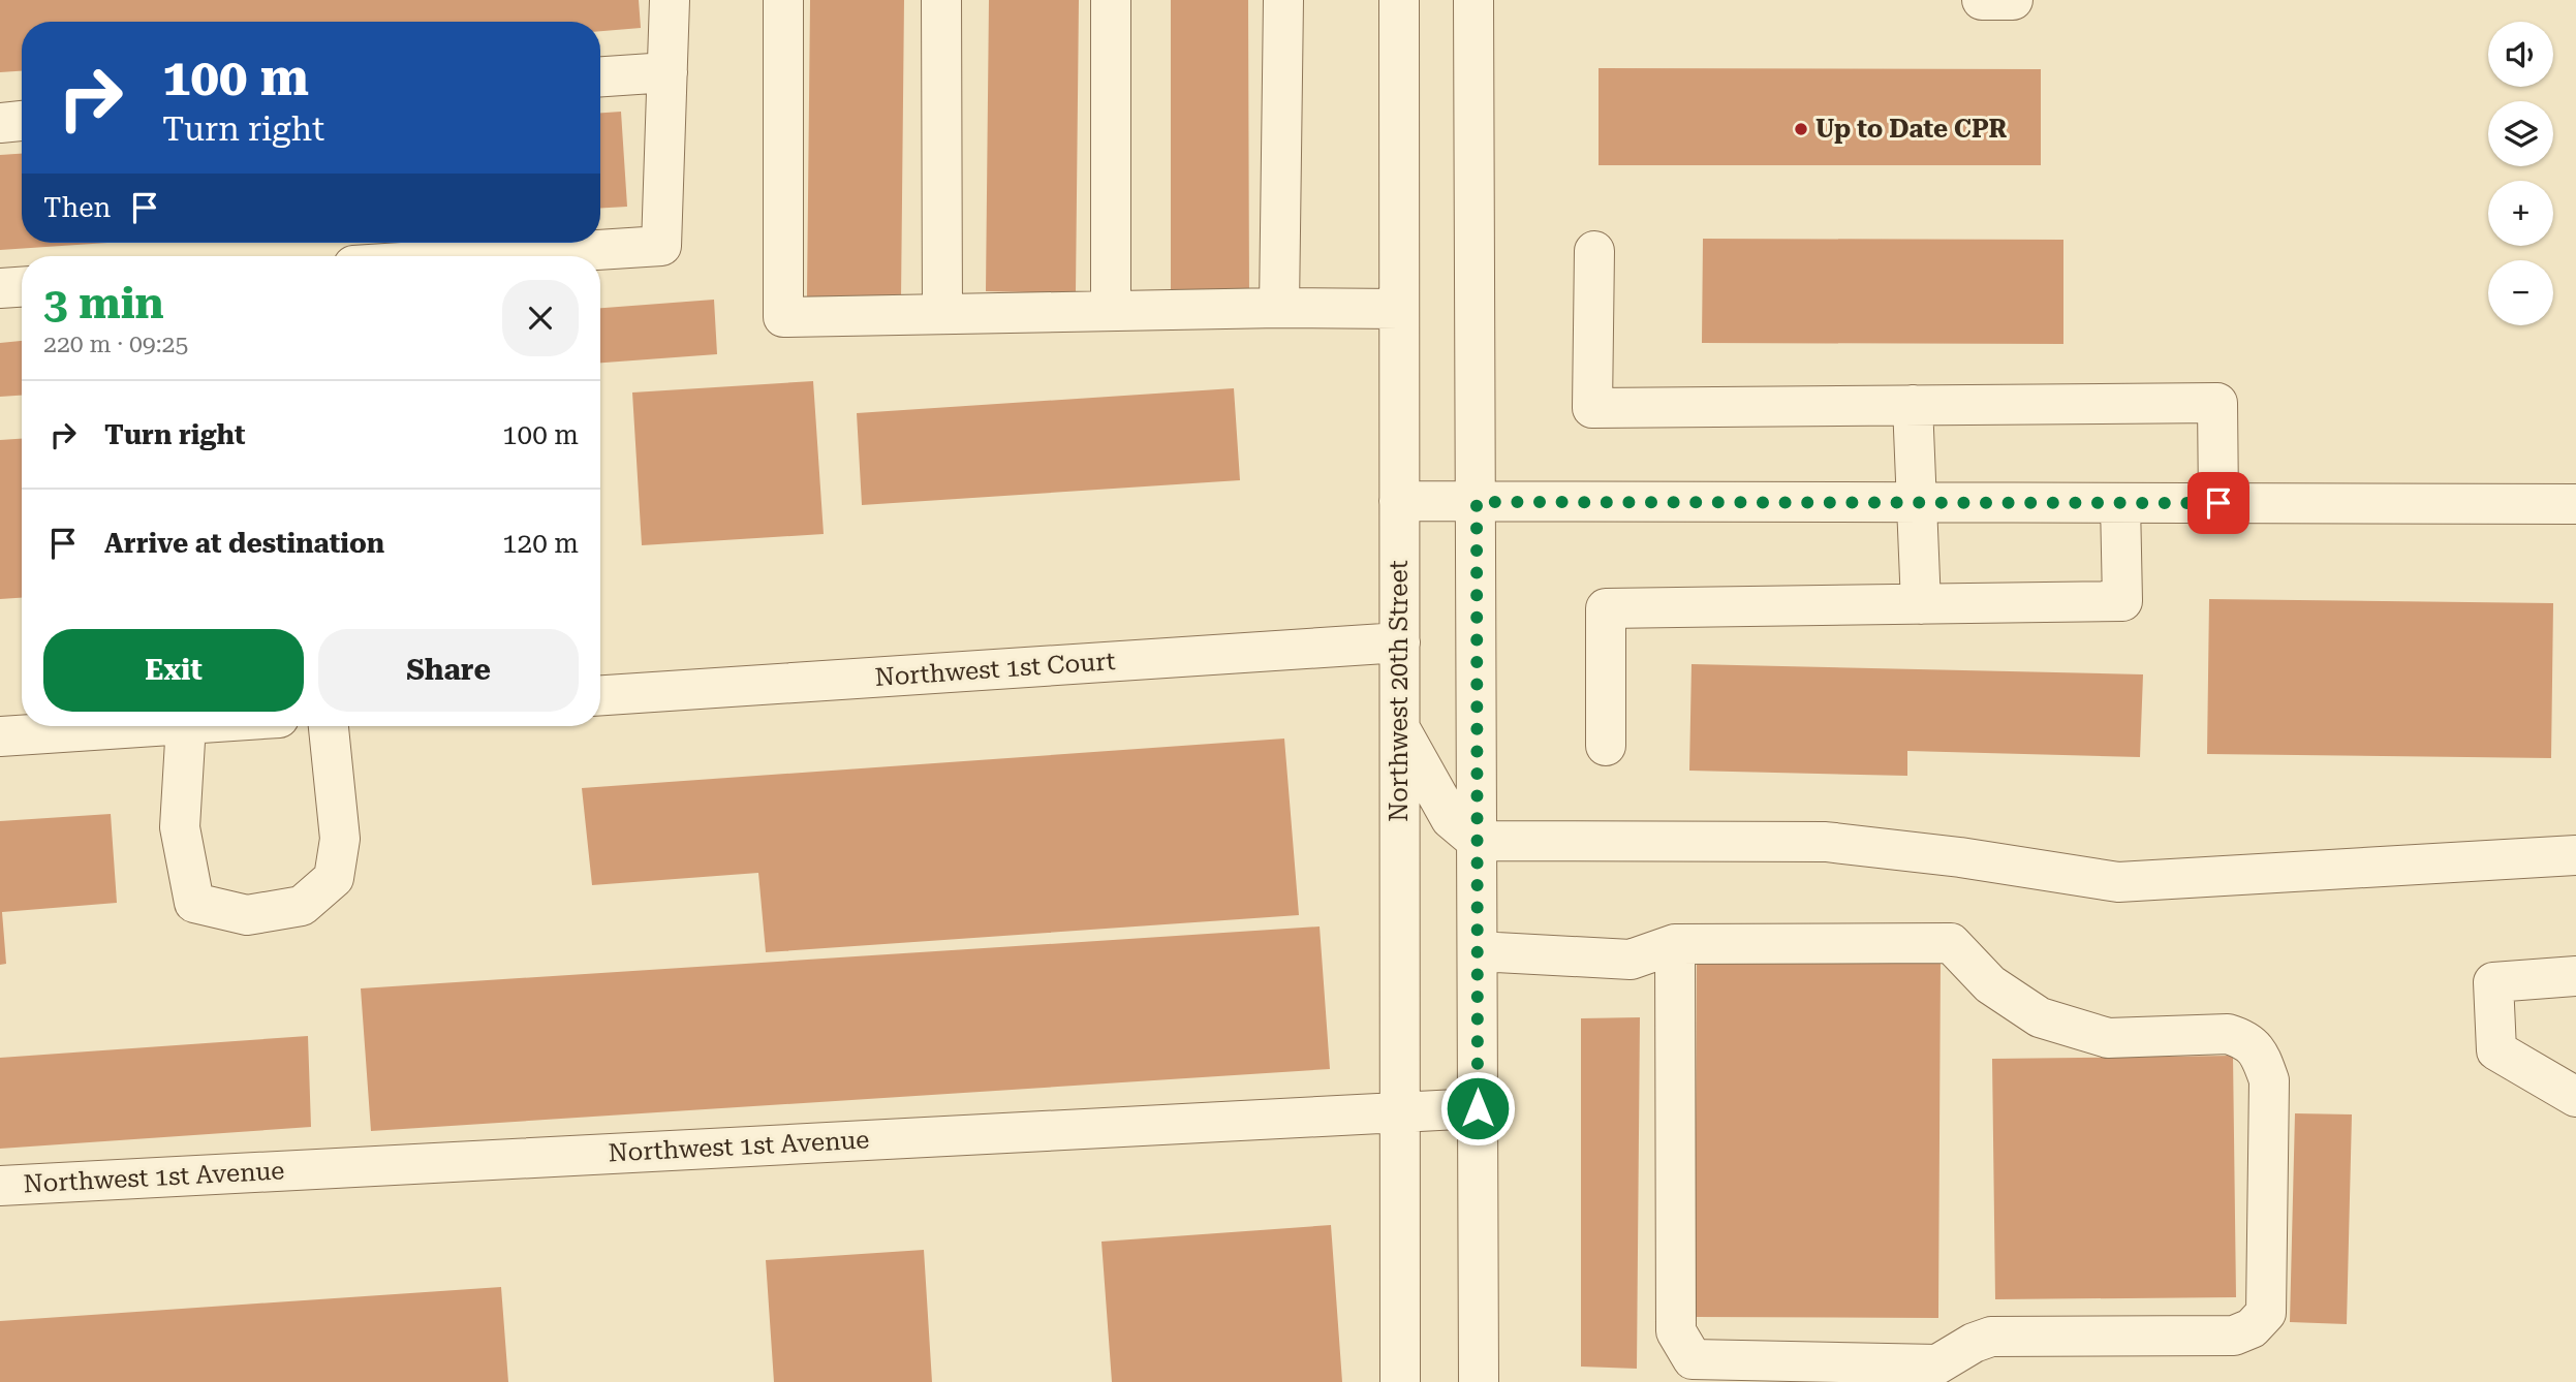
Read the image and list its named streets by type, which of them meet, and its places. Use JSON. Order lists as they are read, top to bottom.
{
  "streets": {
    "street": ["Northwest 1st Court", "Northwest 20th Street", "Northwest 1st Avenue"]
  },
  "crossings": [
    ["Northwest 1st Court", "Northwest 20th Street"],
    ["Northwest 20th Street", "Northwest 1st Avenue"]
  ],
  "places": ["Up to Date CPR"],
  "page": {
    "map_buttons": ["+", "−"],
    "turn": ["100 m", "Turn right"],
    "then": "Then",
    "heading": ["3 min", "220 m · 09:25"],
    "list": [
      {
        "name": "Turn right",
        "value": "100 m"
      },
      {
        "name": "Arrive at destination",
        "value": "120 m"
      }
    ],
    "buttons": ["Exit", "Share"]
  }
}
